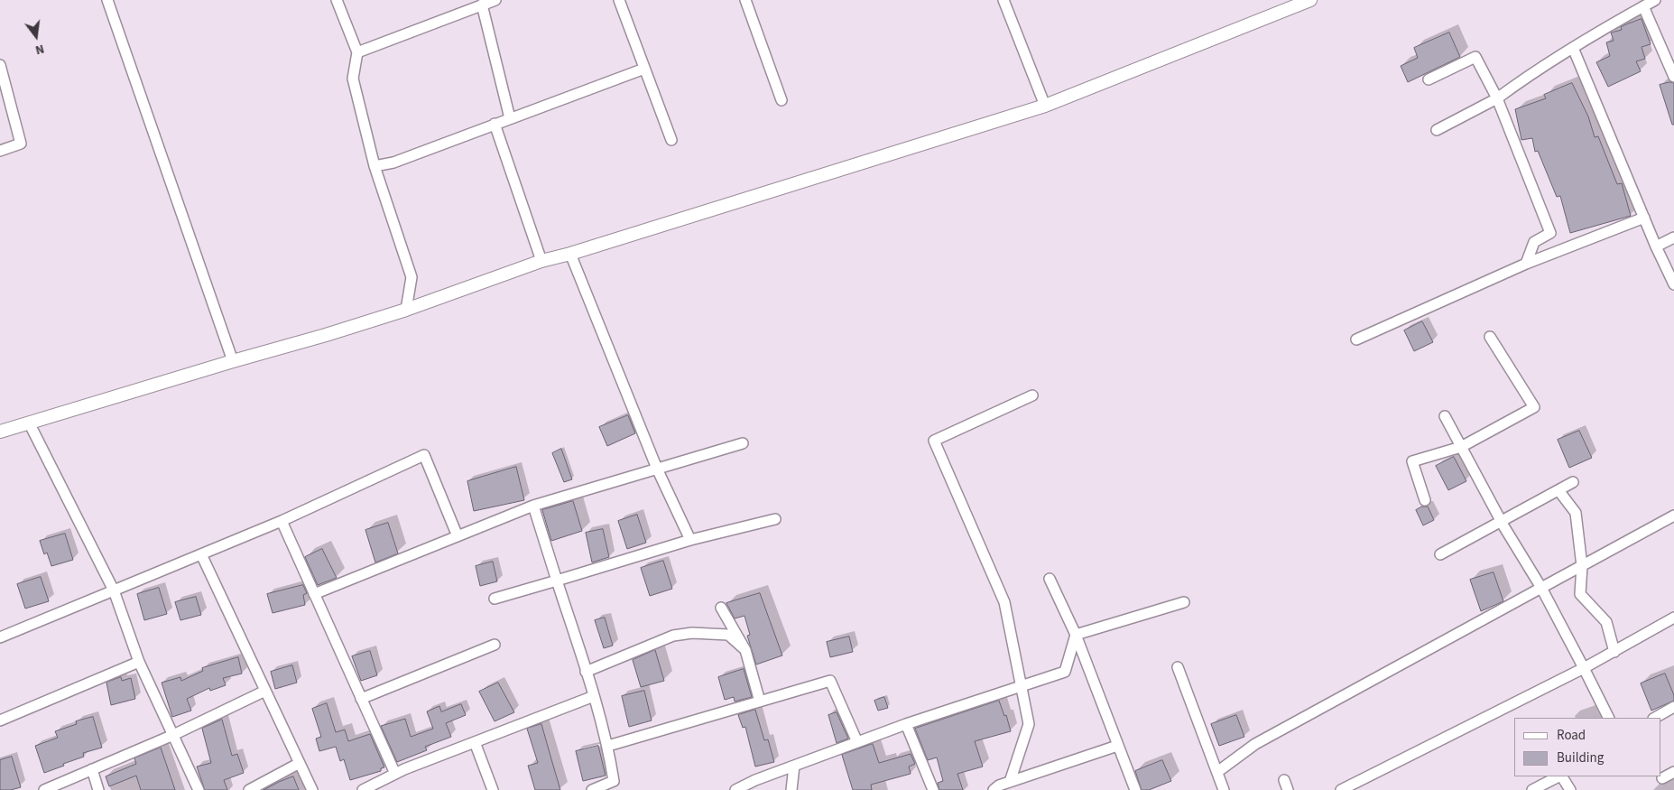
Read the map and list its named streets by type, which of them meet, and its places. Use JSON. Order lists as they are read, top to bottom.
{
  "legend": ["Road", "Building"],
  "north": "bottom"
}
